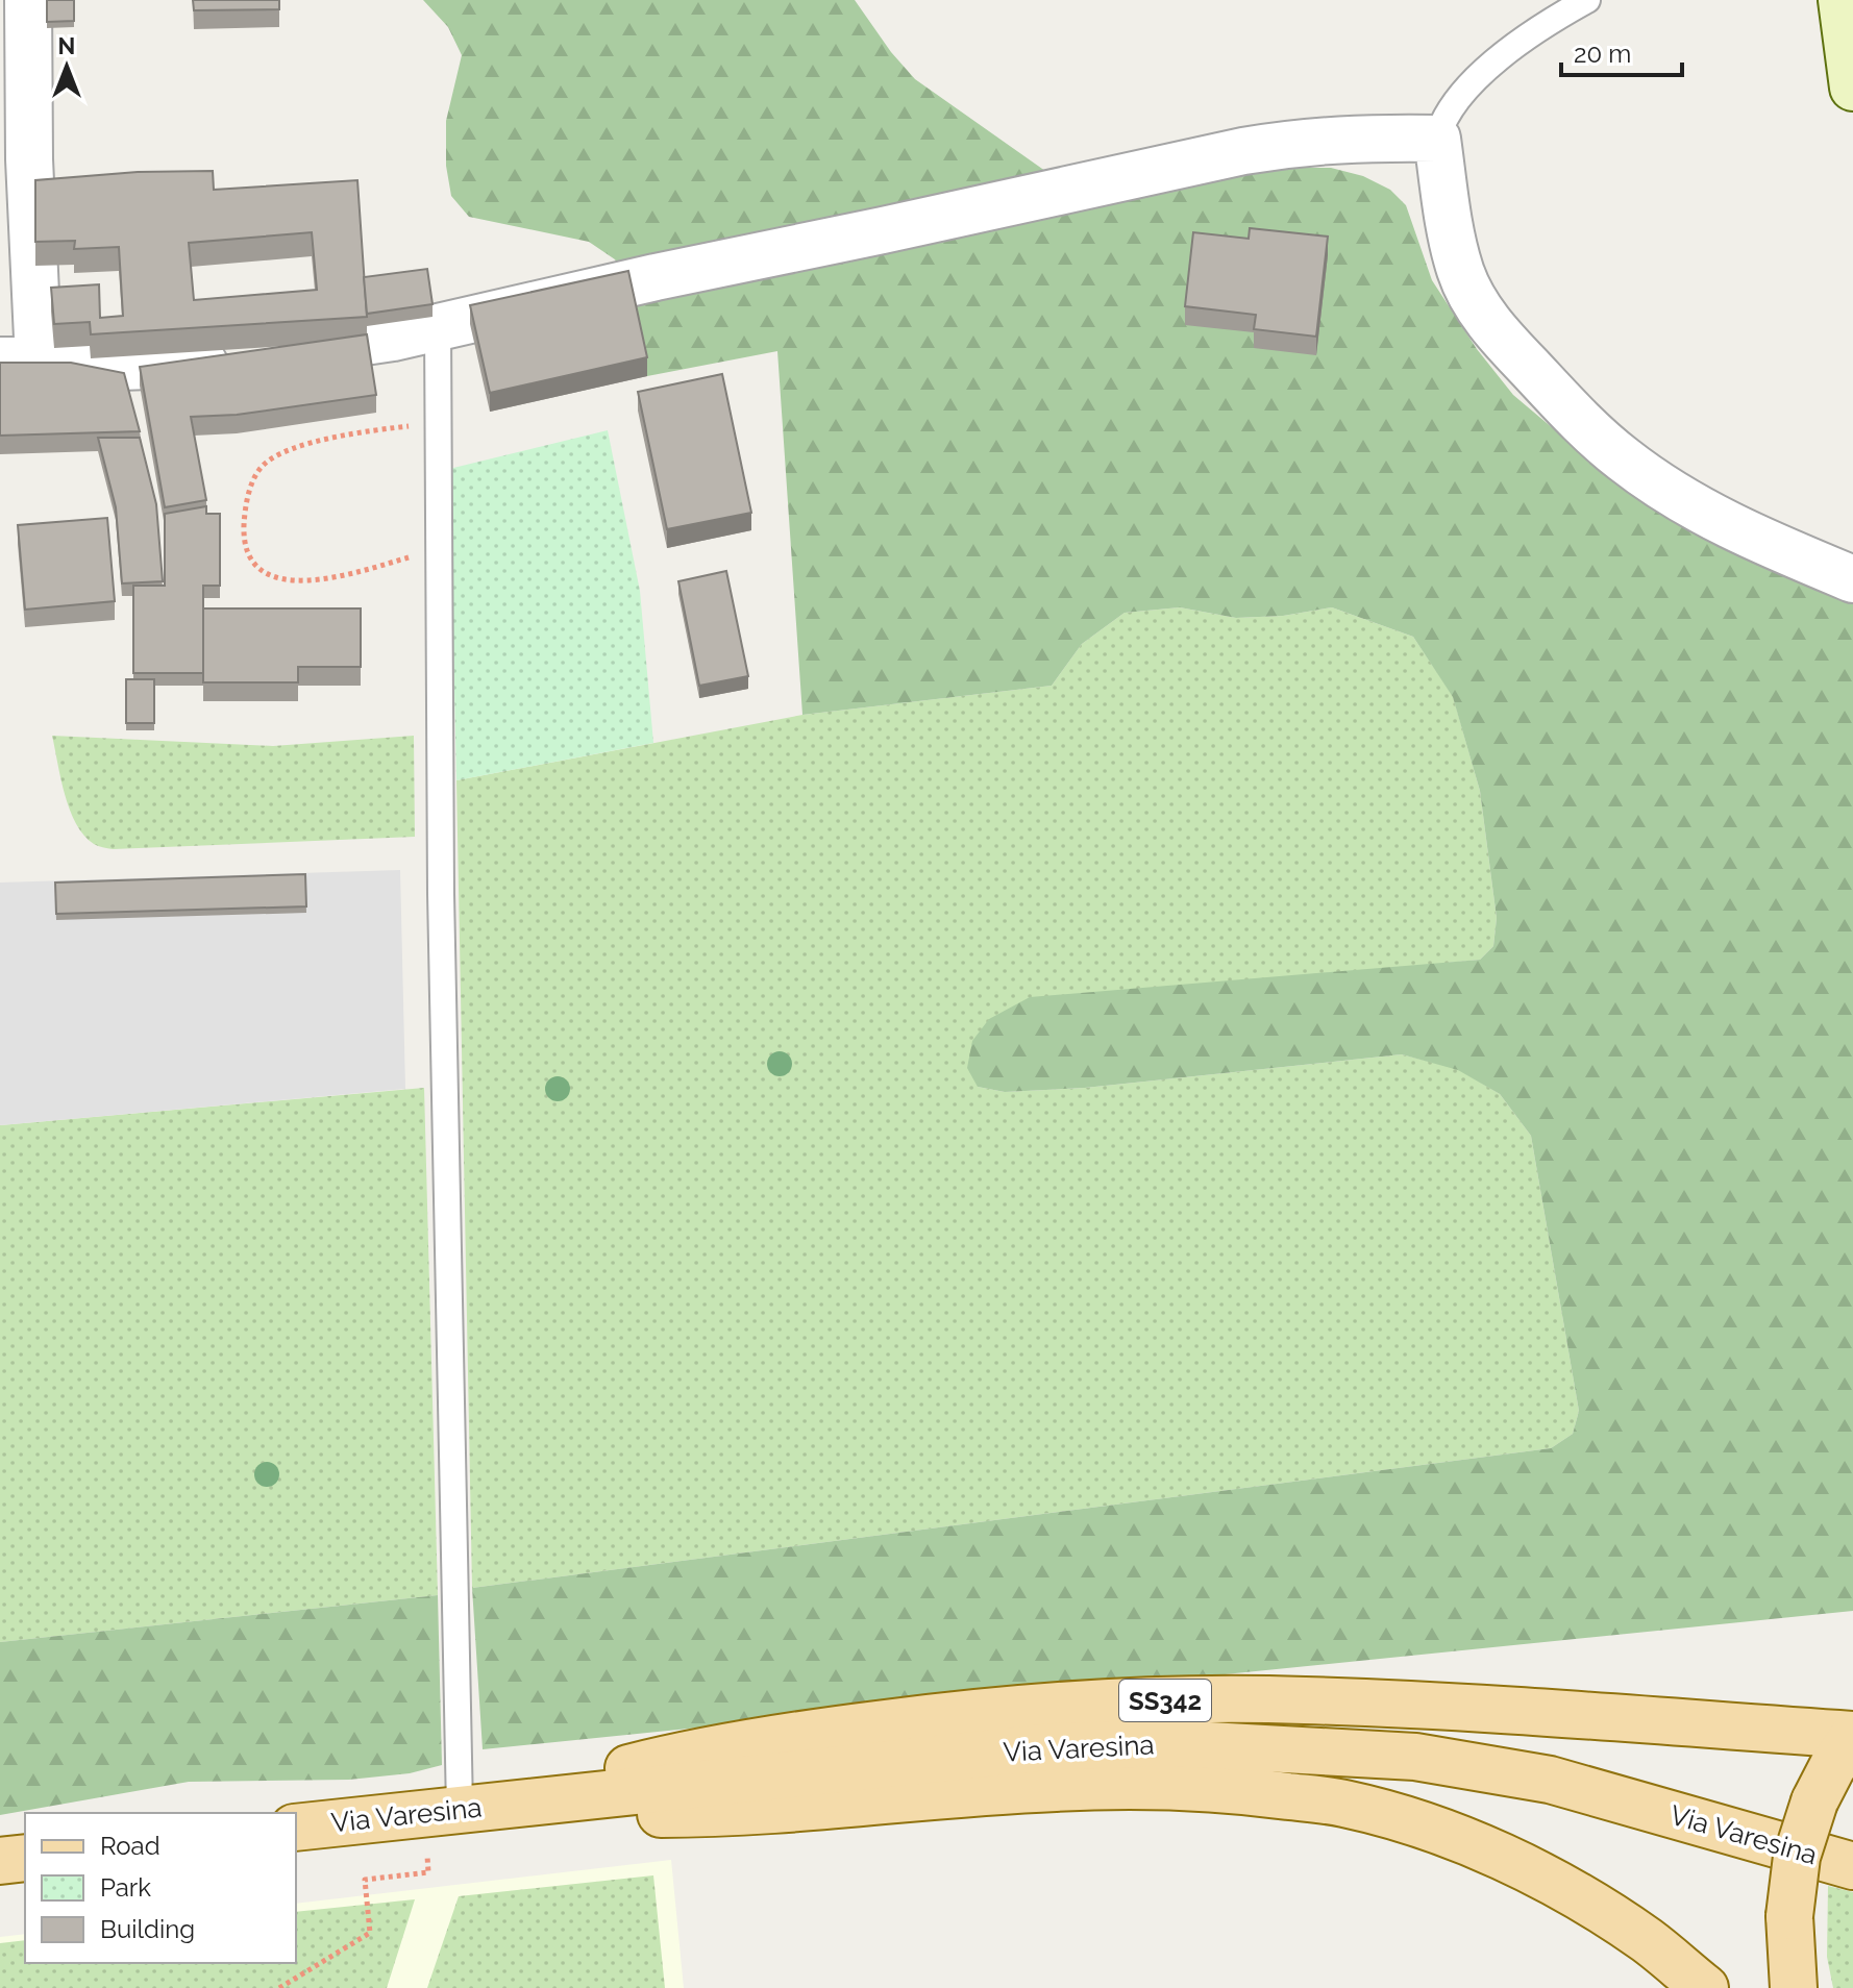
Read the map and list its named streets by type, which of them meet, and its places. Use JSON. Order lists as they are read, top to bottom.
{
  "streets": {
    "main road": ["SS342", "Via Varesina"]
  },
  "crossings": [
    ["SS342", "Via Varesina"]
  ],
  "legend": ["Road", "Park", "Building"],
  "scale_bar": "20 m",
  "north": "top"
}
